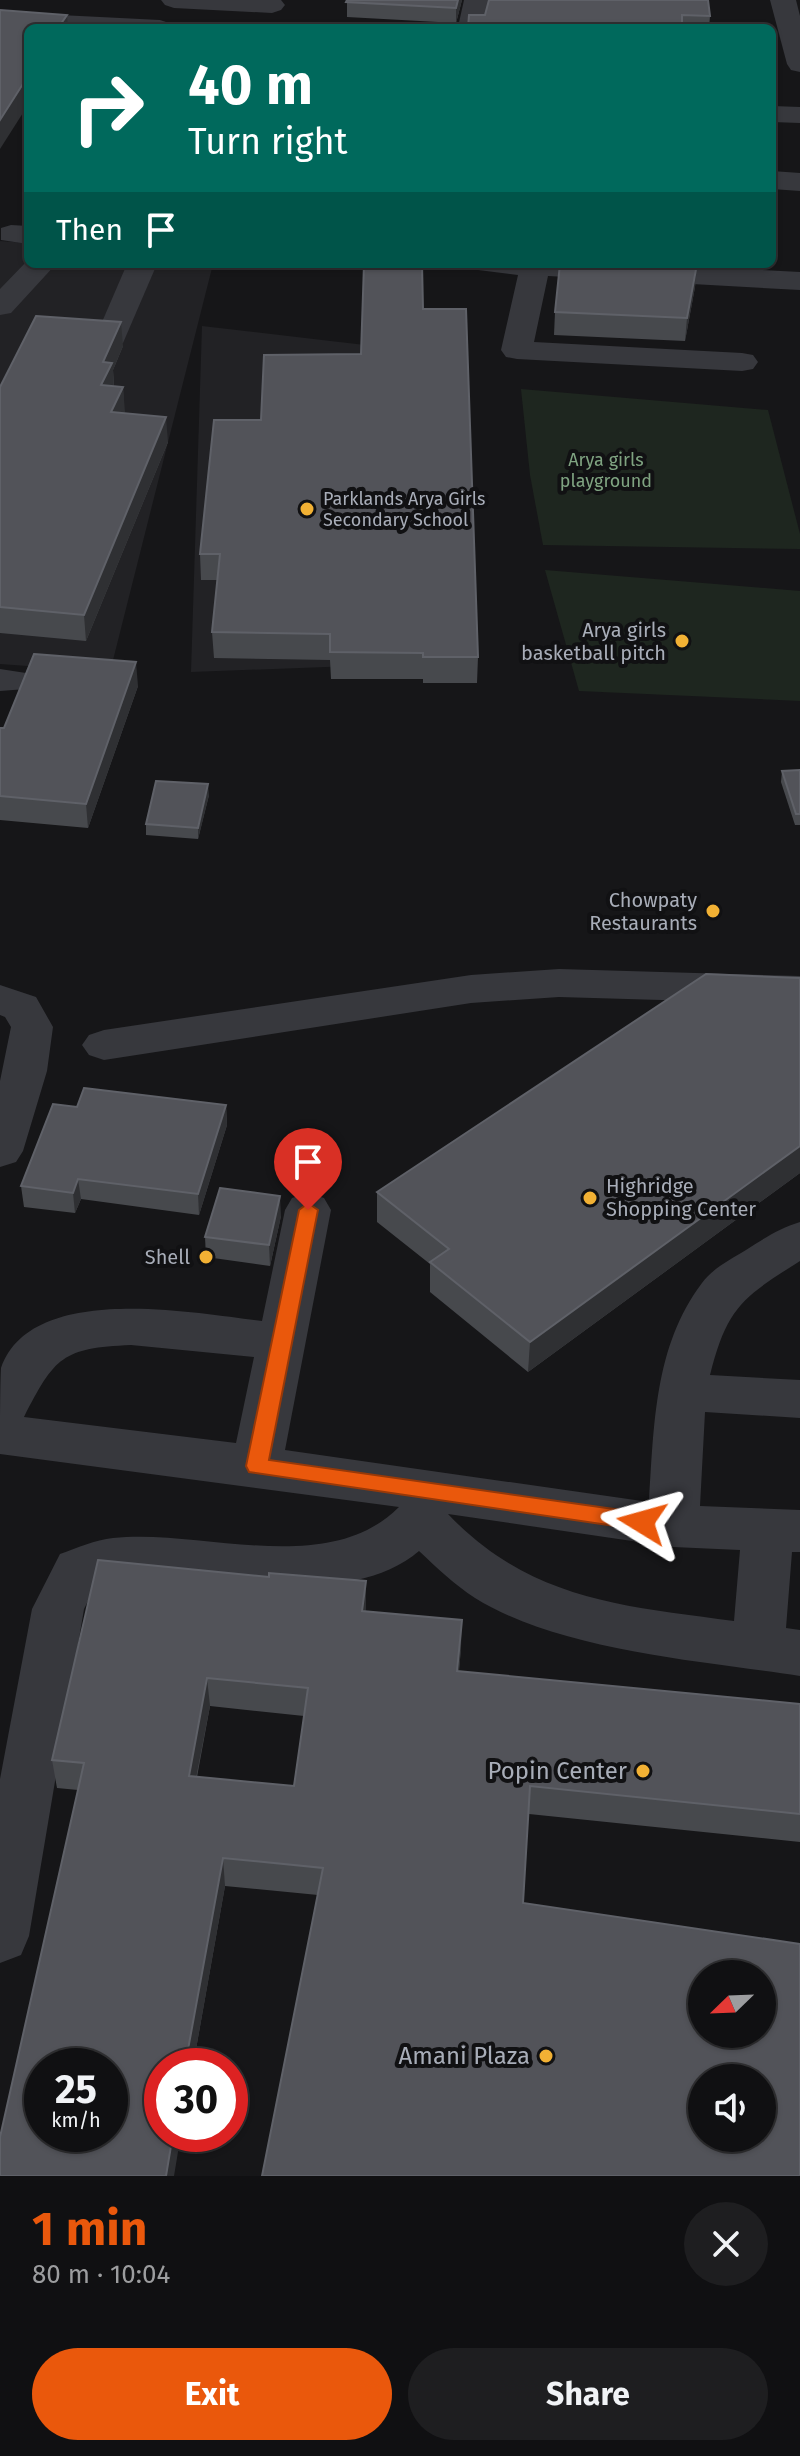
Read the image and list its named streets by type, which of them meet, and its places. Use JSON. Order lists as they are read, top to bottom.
{
  "parks": ["Arya girls playground"],
  "places": [
    "Parklands Arya Girls Secondary School",
    "Arya girls basketball pitch",
    "Chowpaty Restaurants",
    "Highridge Shopping Center",
    "Shell",
    "Popin Center",
    "Amani Plaza"
  ],
  "north": "bottom left",
  "page": {
    "turn": ["40 m", "Turn right"],
    "then": "Then",
    "speed": "25 km/h",
    "limit": "30",
    "heading": ["1 min", "80 m · 10:04"],
    "buttons": ["Exit", "Share"]
  }
}
